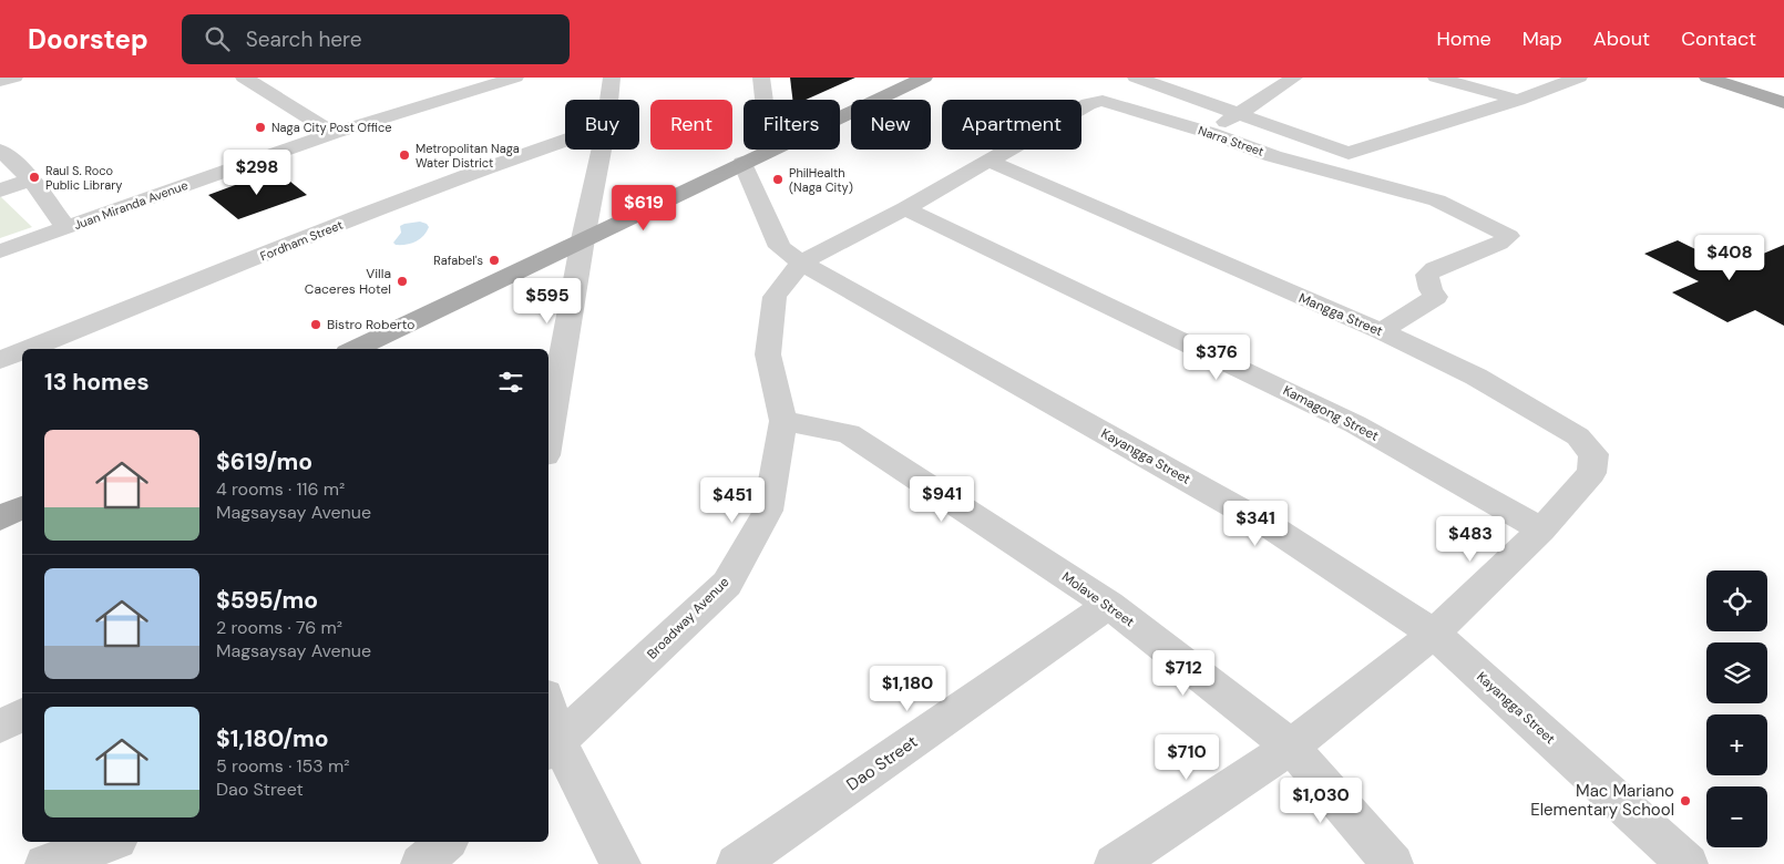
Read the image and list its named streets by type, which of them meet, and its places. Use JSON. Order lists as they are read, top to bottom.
{
  "streets": {
    "street": [
      "Narra Street",
      "Juan Miranda Avenue",
      "Fordham Street",
      "Mangga Street",
      "Kamagong Street",
      "Kayangga Street",
      "Molave Street",
      "Broadway Avenue",
      "Dao Street"
    ]
  },
  "crossings": [
    ["Narra Street", "Mangga Street"],
    ["Narra Street", "Kamagong Street"],
    ["Narra Street", "Kayangga Street"],
    ["Narra Street", "Broadway Avenue"],
    ["Mangga Street", "Kamagong Street"],
    ["Mangga Street", "Kayangga Street"],
    ["Mangga Street", "Molave Street"],
    ["Kayangga Street", "Broadway Avenue"],
    ["Molave Street", "Broadway Avenue"],
    ["Molave Street", "Dao Street"]
  ],
  "places": [
    "Naga City Post Office",
    "Metropolitan Naga Water District",
    "Raul S. Roco Public Library",
    "PhilHealth (Naga City)",
    "Rafabel's",
    "Villa Caceres Hotel",
    "Bistro Roberto",
    "Mac Mariano Elementary School"
  ],
  "page": {
    "header": "Doorstep",
    "search": "Search here",
    "nav": [
      "Home",
      "Map",
      "About",
      "Contact"
    ],
    "chip": [
      "Buy",
      "Rent",
      "Filters",
      "New",
      "Apartment"
    ],
    "price": [
      "$298",
      "$619",
      "$408",
      "$595",
      "$376",
      "$941",
      "$451",
      "$341",
      "$483",
      "$712",
      "$1,180",
      "$710",
      "$1,030"
    ],
    "heading": "13 homes",
    "list": [
      {
        "name": "$619/mo",
        "note": "4 rooms · 116 m² · Magsaysay Avenue"
      },
      {
        "name": "$595/mo",
        "note": "2 rooms · 76 m² · Magsaysay Avenue"
      },
      {
        "name": "$1,180/mo",
        "note": "5 rooms · 153 m² · Dao Street"
      }
    ],
    "map_buttons": ["+", "−"]
  }
}
